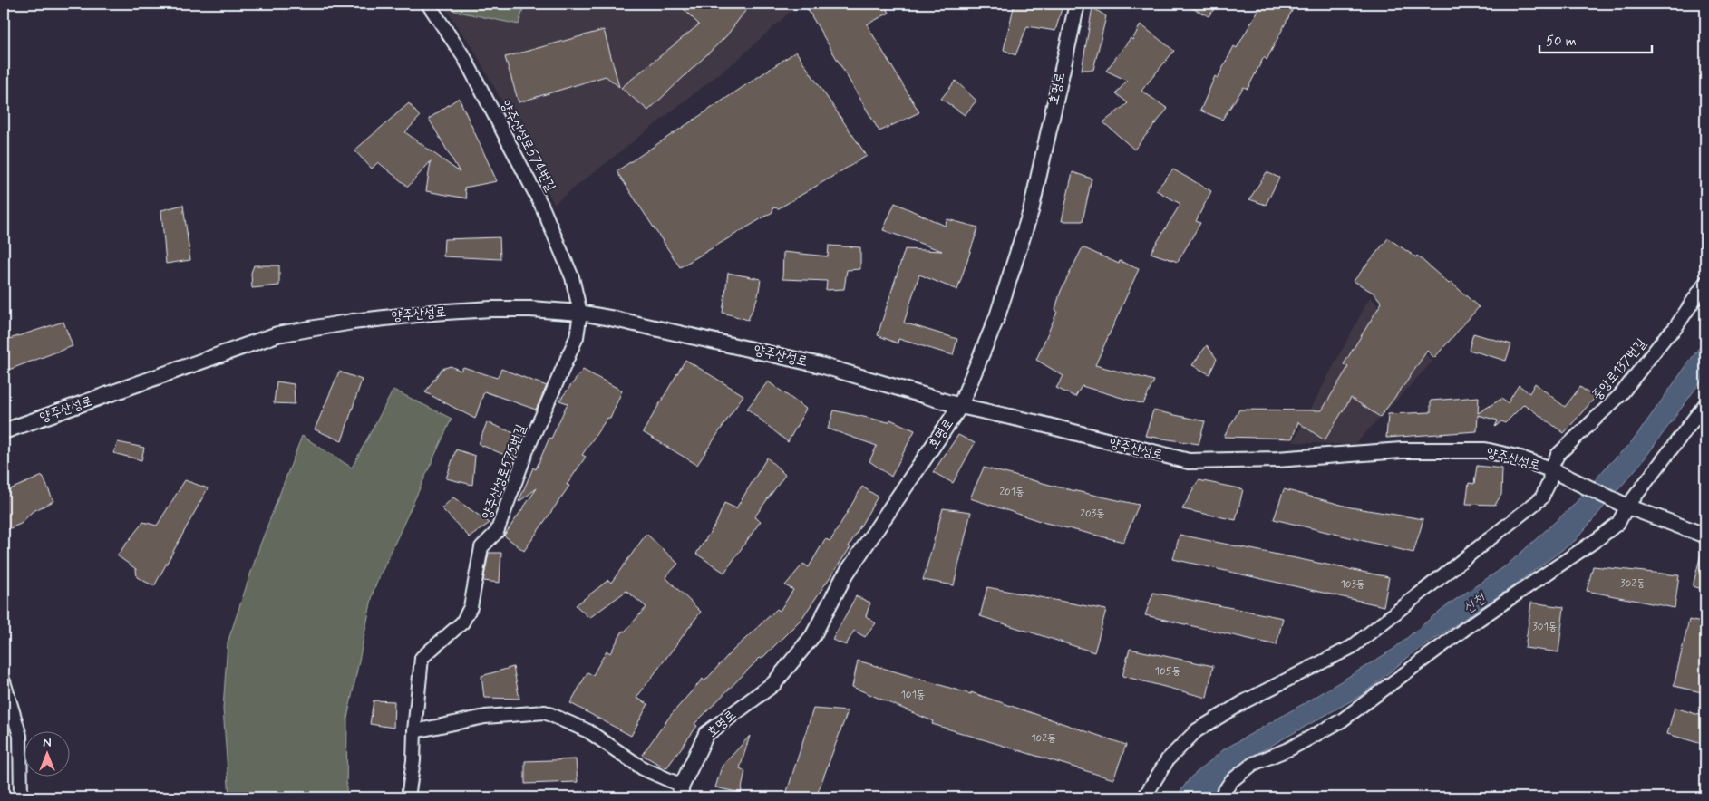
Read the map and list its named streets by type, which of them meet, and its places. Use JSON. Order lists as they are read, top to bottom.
{
  "streets": {
    "street": [
      "호명로",
      "양주산성로574번길",
      "양주산성로",
      "중앙로137번길",
      "양주산성로575번길"
    ]
  },
  "crossings": [
    ["호명로", "양주산성로"],
    ["양주산성로574번길", "양주산성로"],
    ["양주산성로574번길", "양주산성로575번길"],
    ["양주산성로", "중앙로137번길"],
    ["양주산성로", "양주산성로575번길"]
  ],
  "water": ["신천"],
  "house_numbers": [
    "201동",
    "203동",
    "302동",
    "103동",
    "301동",
    "105동",
    "101동",
    "102동"
  ],
  "scale_bar": "50 m",
  "north": "top"
}
